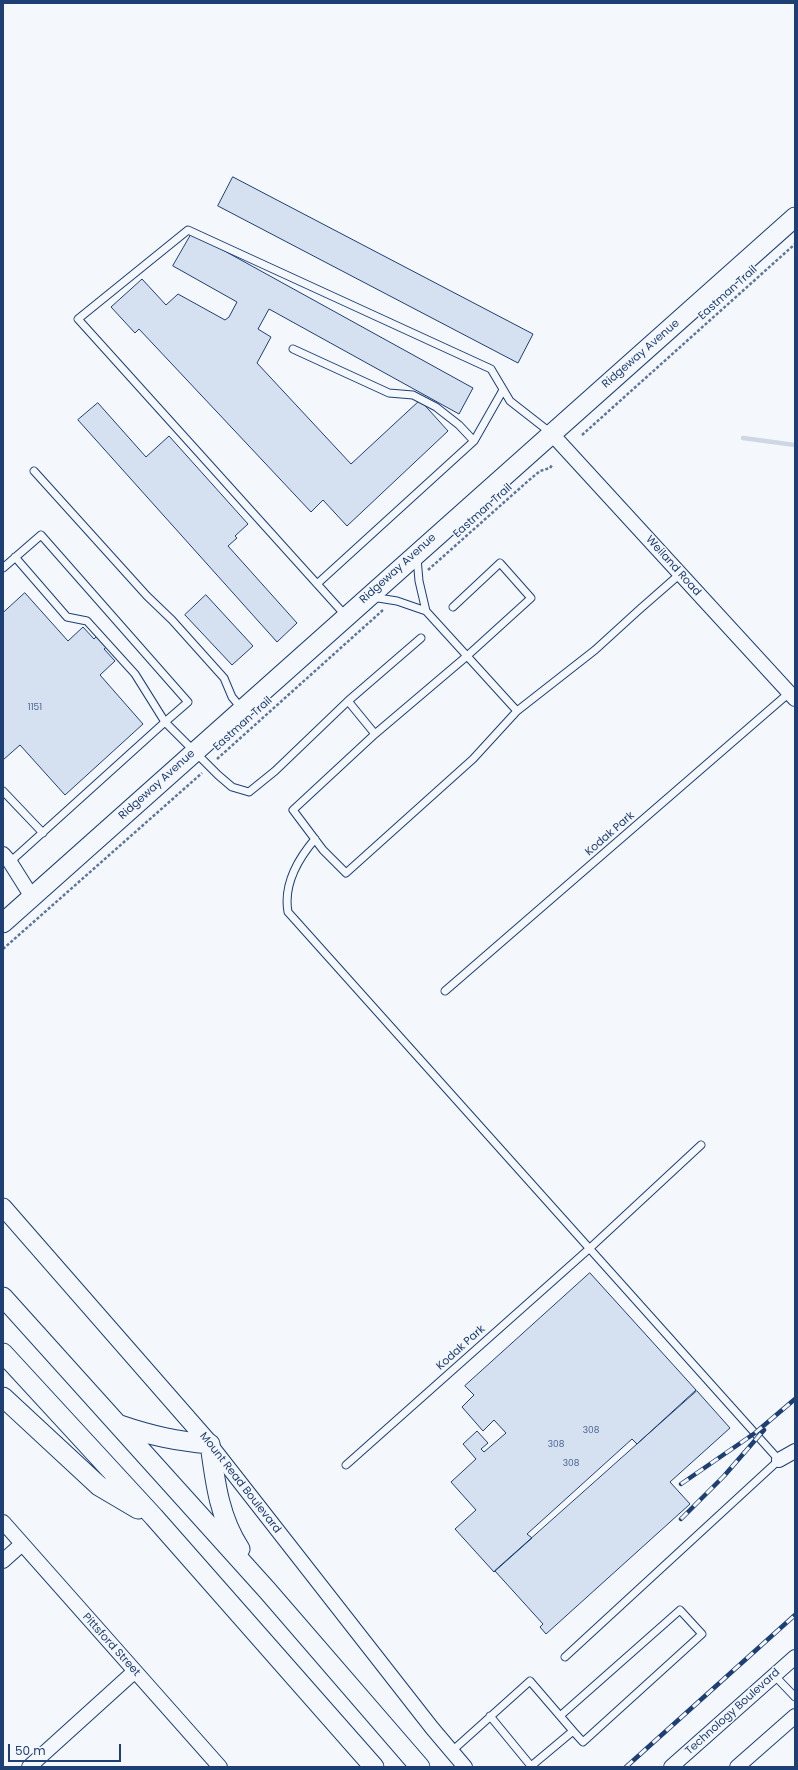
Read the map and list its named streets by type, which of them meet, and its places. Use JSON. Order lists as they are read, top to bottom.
{
  "streets": {
    "main road": ["Ridgeway Avenue"],
    "street": [
      "Weiland Road",
      "Mount Read Boulevard",
      "Pittsford Street",
      "Technology Boulevard"
    ],
    "lane": ["Kodak Park"],
    "path": ["Eastman Trail"]
  },
  "crossings": [
    ["Ridgeway Avenue", "Weiland Road"],
    ["Weiland Road", "Kodak Park"]
  ],
  "house_numbers": [
    "1151",
    "308",
    "308",
    "308"
  ],
  "scale_bar": "50 m"
}
